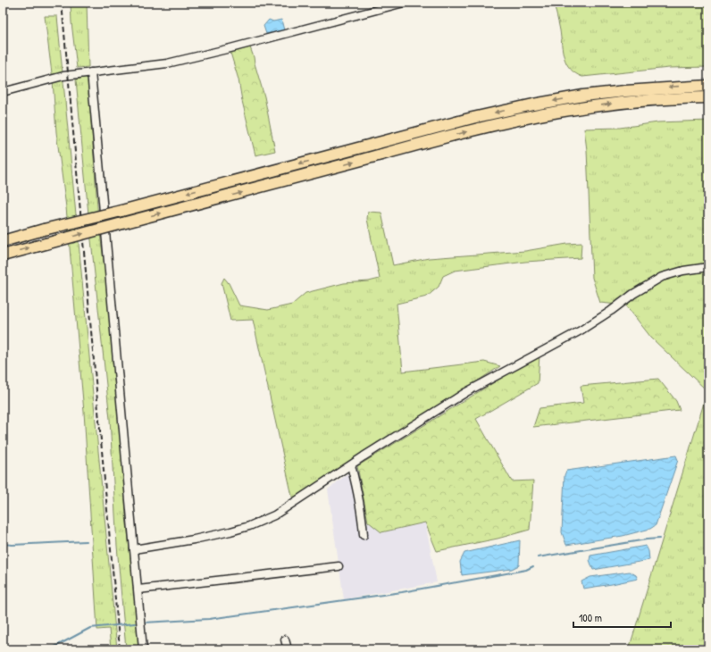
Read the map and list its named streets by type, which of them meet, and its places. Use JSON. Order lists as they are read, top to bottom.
{
  "scale_bar": "100 m"
}
